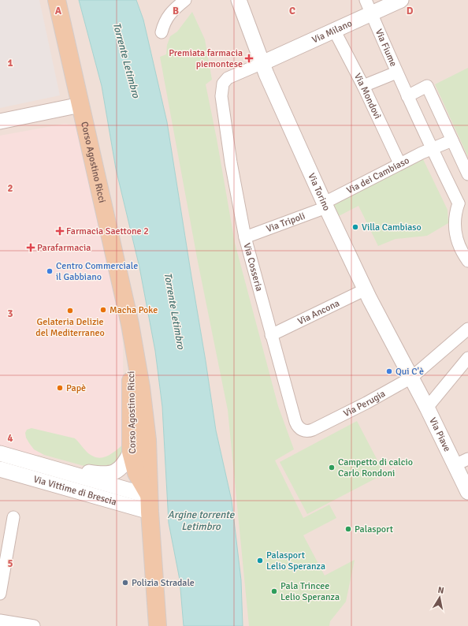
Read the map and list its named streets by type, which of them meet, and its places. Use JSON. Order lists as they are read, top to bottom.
{
  "streets": {
    "main road": ["Corso Agostino Ricci"],
    "street": [
      "Via Milano",
      "Via Fiume",
      "Via Mondovì",
      "Via dei Cambiaso",
      "Via Torino",
      "Via Tripoli",
      "Via Cosseria",
      "Via Ancona",
      "Via Perugia",
      "Via Piave",
      "Via Vittime di Brescia"
    ]
  },
  "crossings": [
    ["Via Milano", "Via Fiume"],
    ["Via Milano", "Via Mondovì"],
    ["Via Milano", "Via Torino"],
    ["Via Milano", "Via Cosseria"],
    ["Via Fiume", "Via dei Cambiaso"],
    ["Via Mondovì", "Via dei Cambiaso"],
    ["Corso Agostino Ricci", "Via Vittime di Brescia"],
    ["Via dei Cambiaso", "Via Torino"],
    ["Via dei Cambiaso", "Via Tripoli"],
    ["Via Torino", "Via Tripoli"],
    ["Via Torino", "Via Cosseria"],
    ["Via Torino", "Via Ancona"],
    ["Via Torino", "Via Perugia"],
    ["Via Torino", "Via Piave"],
    ["Via Tripoli", "Via Cosseria"],
    ["Via Cosseria", "Via Ancona"],
    ["Via Cosseria", "Via Perugia"],
    ["Via Perugia", "Via Piave"]
  ],
  "water": ["Torrente Letimbro", "Argine torrente Letimbro"],
  "places": {
    "health": ["Premiata farmacia piemontese", "Farmacia Saettone 2", "Parafarmacia"],
    "other": [
      "Villa Cambiaso",
      "Centro Commerciale il Gabbiano",
      "Macha Poke",
      "Gelateria Delizie del Mediterraneo",
      "Qui C'è",
      "Papè",
      "Campetto di calcio Carlo Rondoni",
      "Palasport",
      "Palasport Lelio Speranza",
      "Polizia Stradale",
      "Pala Trincee Lelio Speranza"
    ]
  },
  "north": "top",
  "grid": {
    "columns": [
      "A",
      "B",
      "C",
      "D"
    ],
    "rows": [
      "1",
      "2",
      "3",
      "4",
      "5"
    ]
  }
}
